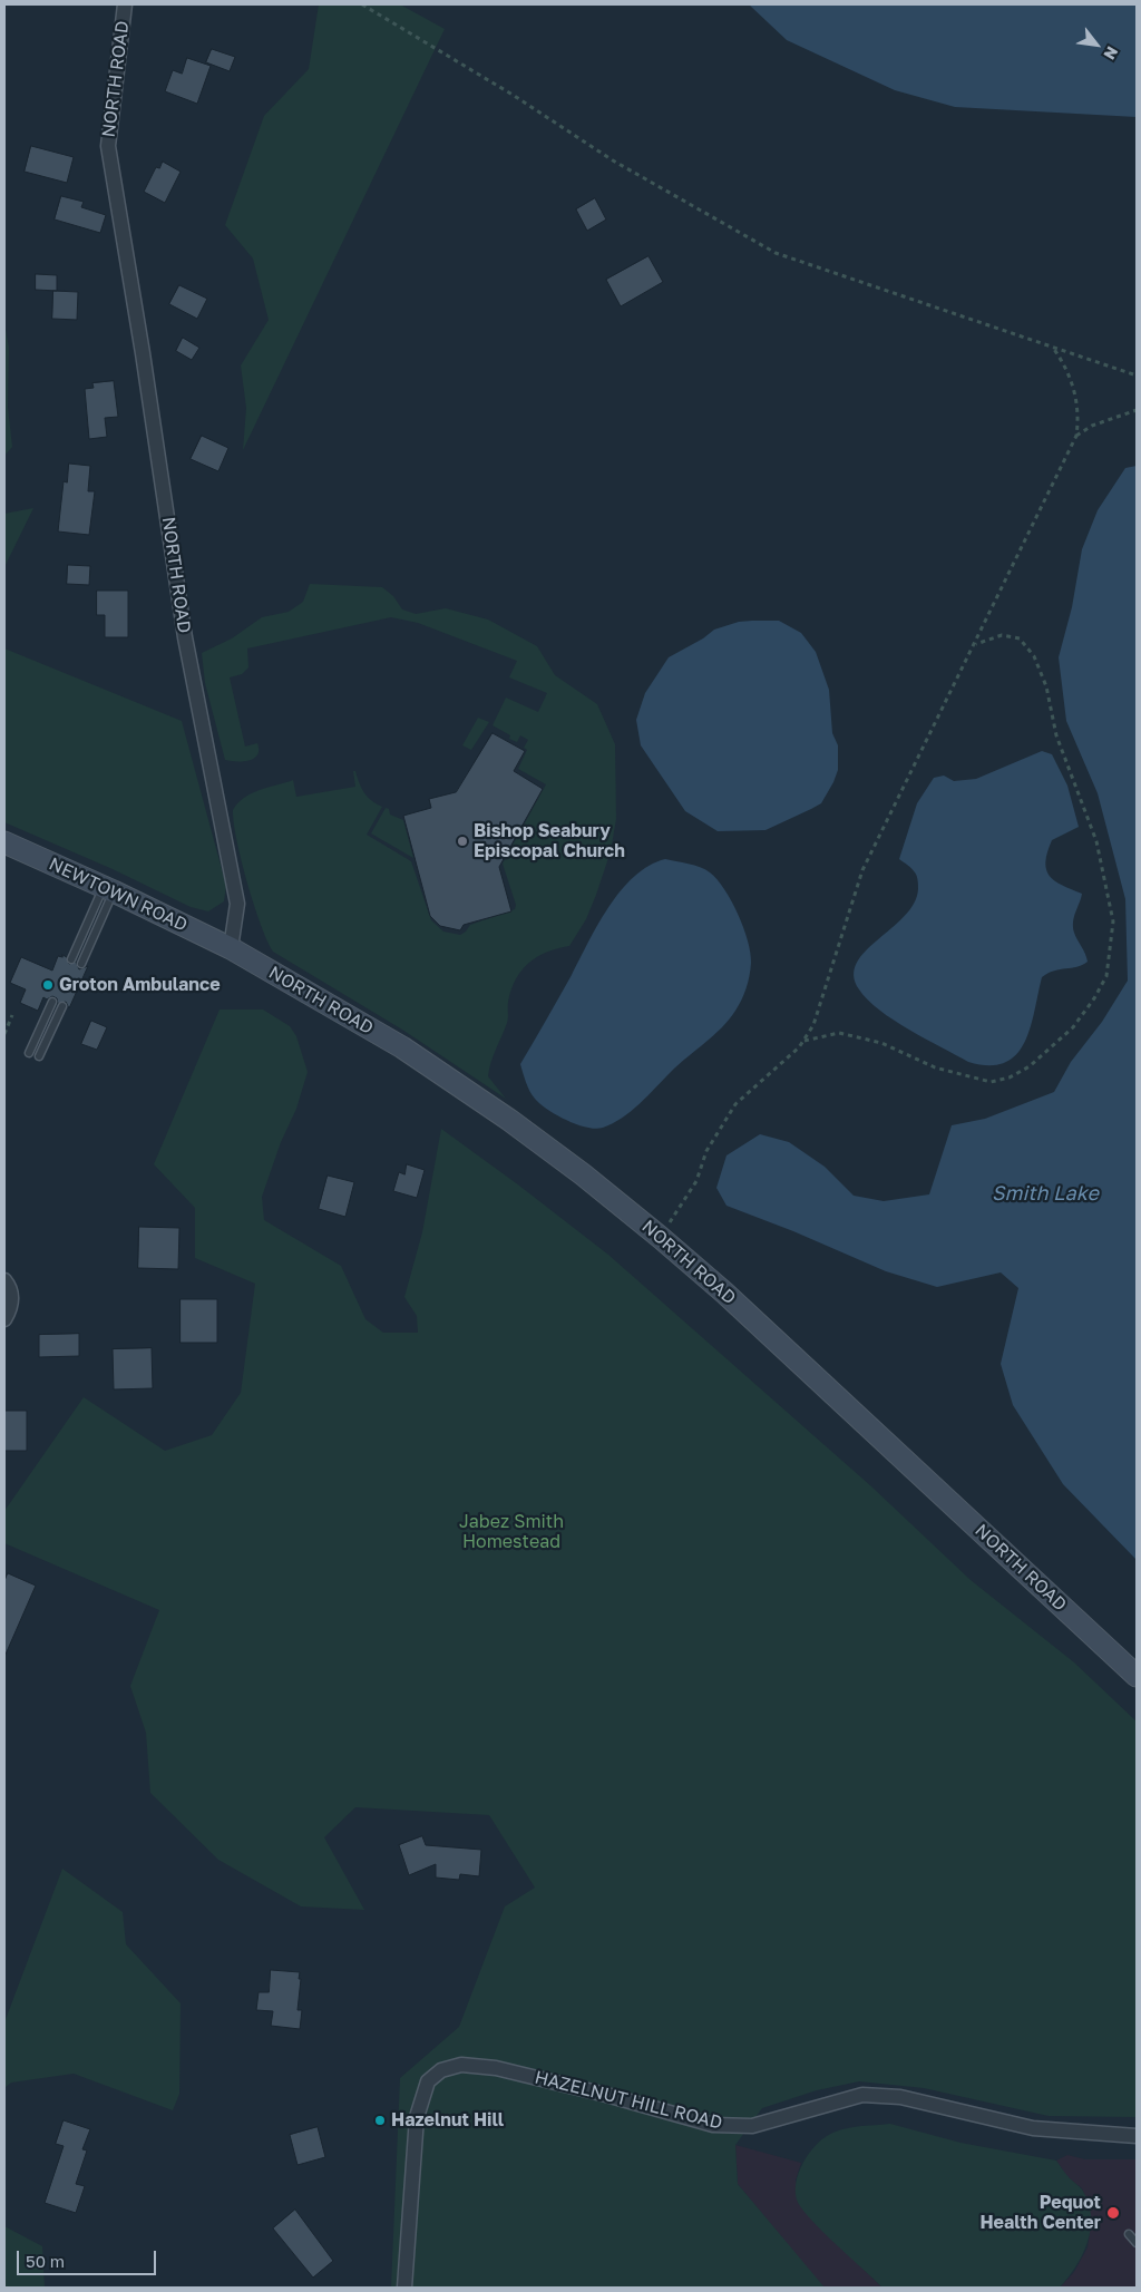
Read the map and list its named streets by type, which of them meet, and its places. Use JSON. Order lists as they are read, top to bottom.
{
  "streets": {
    "main road": ["NORTH ROAD", "NEWTOWN ROAD"],
    "street": ["HAZELNUT HILL ROAD"]
  },
  "crossings": [
    ["NORTH ROAD", "NEWTOWN ROAD"]
  ],
  "water": ["Smith Lake"],
  "parks": ["Jabez Smith Homestead"],
  "places": [
    "Bishop Seabury Episcopal Church",
    "Groton Ambulance",
    "Hazelnut Hill",
    "Pequot Health Center"
  ],
  "scale_bar": "50 m",
  "north": "bottom right"
}
